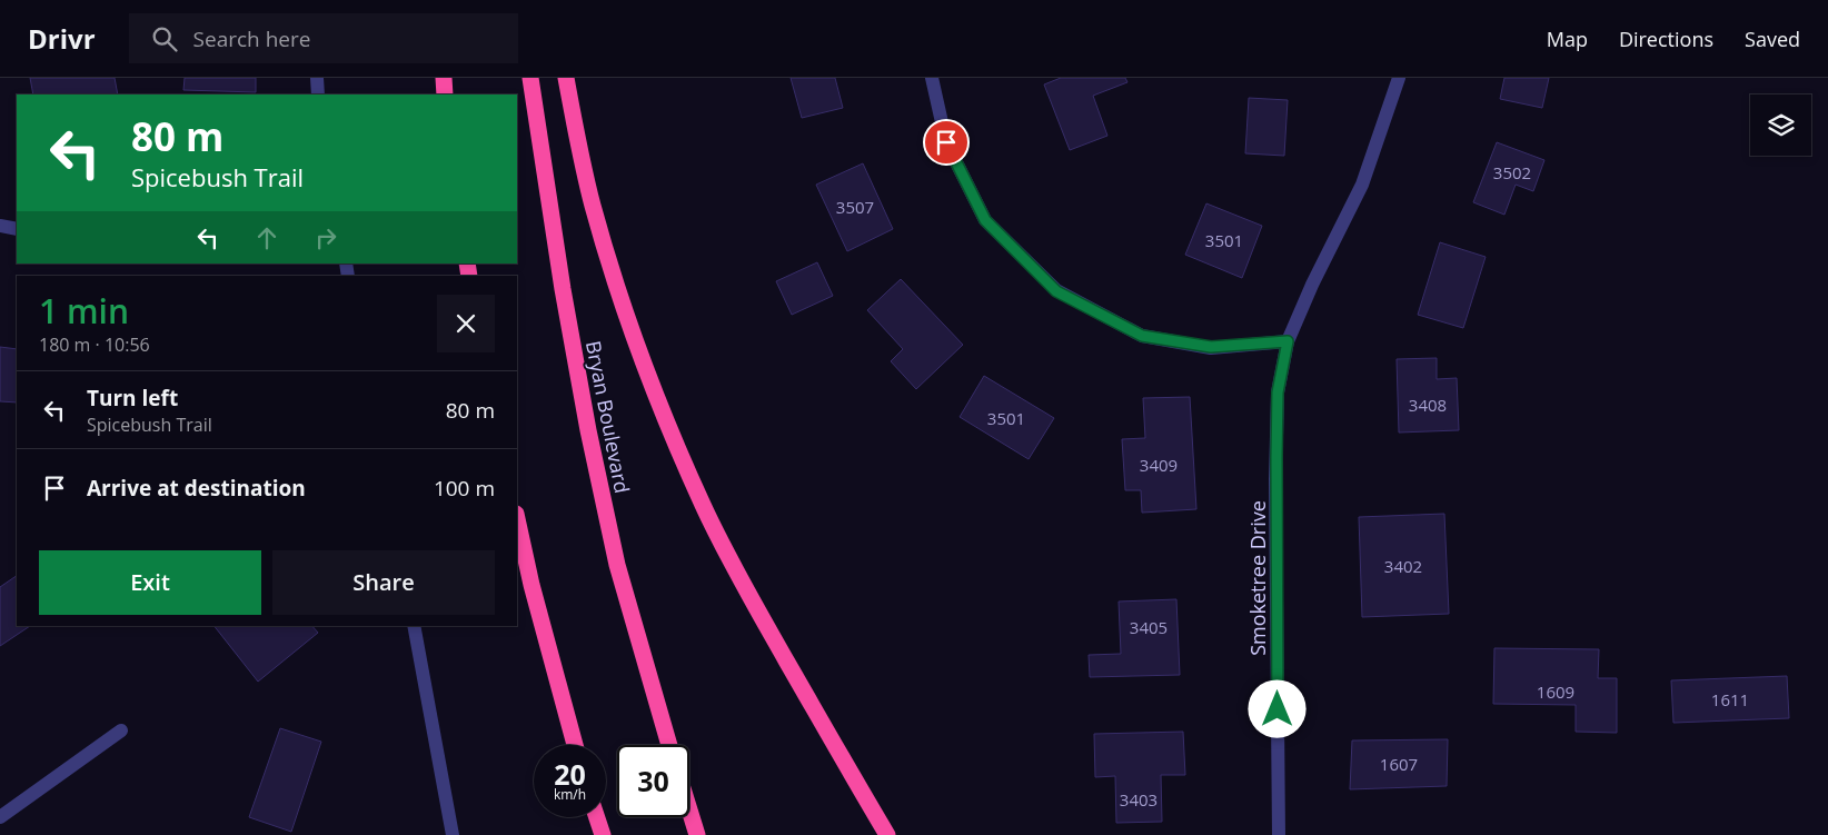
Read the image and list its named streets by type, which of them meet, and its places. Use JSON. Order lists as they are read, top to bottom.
{
  "streets": {
    "highway": ["Bryan Boulevard"],
    "street": ["Smoketree Drive"]
  },
  "house_numbers": [
    "3502",
    "3507",
    "3501",
    "3408",
    "3501",
    "3409",
    "3402",
    "3405",
    "1609",
    "1611",
    "1607",
    "3403"
  ],
  "page": {
    "header": "Drivr",
    "search": "Search here",
    "nav": ["Map", "Directions", "Saved"],
    "turn": ["80 m", "Spicebush Trail"],
    "heading": ["1 min", "180 m · 10:56"],
    "list": [
      {
        "name": "Turn left",
        "note": "Spicebush Trail",
        "value": "80 m"
      },
      {
        "name": "Arrive at destination",
        "value": "100 m"
      }
    ],
    "buttons": ["Exit", "Share"],
    "speed": "20 km/h",
    "limit": "30"
  }
}
